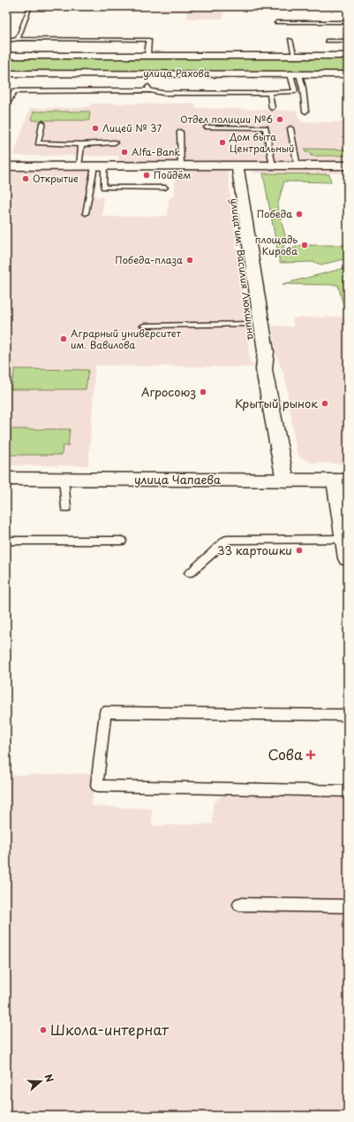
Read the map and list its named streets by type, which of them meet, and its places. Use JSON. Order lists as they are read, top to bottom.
{
  "streets": {
    "street": ["улица Рахова", "улица им. Василия Люкшина", "улица Чапаева"]
  },
  "crossings": [
    ["улица им. Василия Люкшина", "улица Чапаева"]
  ],
  "places": {
    "other": [
      "Отдел полиции №6",
      "Лицей № 37",
      "Дом быта Центральный",
      "Alfa-Bank",
      "Пойдём",
      "Открытие",
      "Победа",
      "площадь Кирова",
      "Победа-плаза",
      "Аграрный университет им. Вавилова",
      "Агросоюз",
      "Крытый рынок",
      "33 картошки",
      "Школа-интернат"
    ],
    "health": ["Сова"]
  },
  "north": "right"
}
